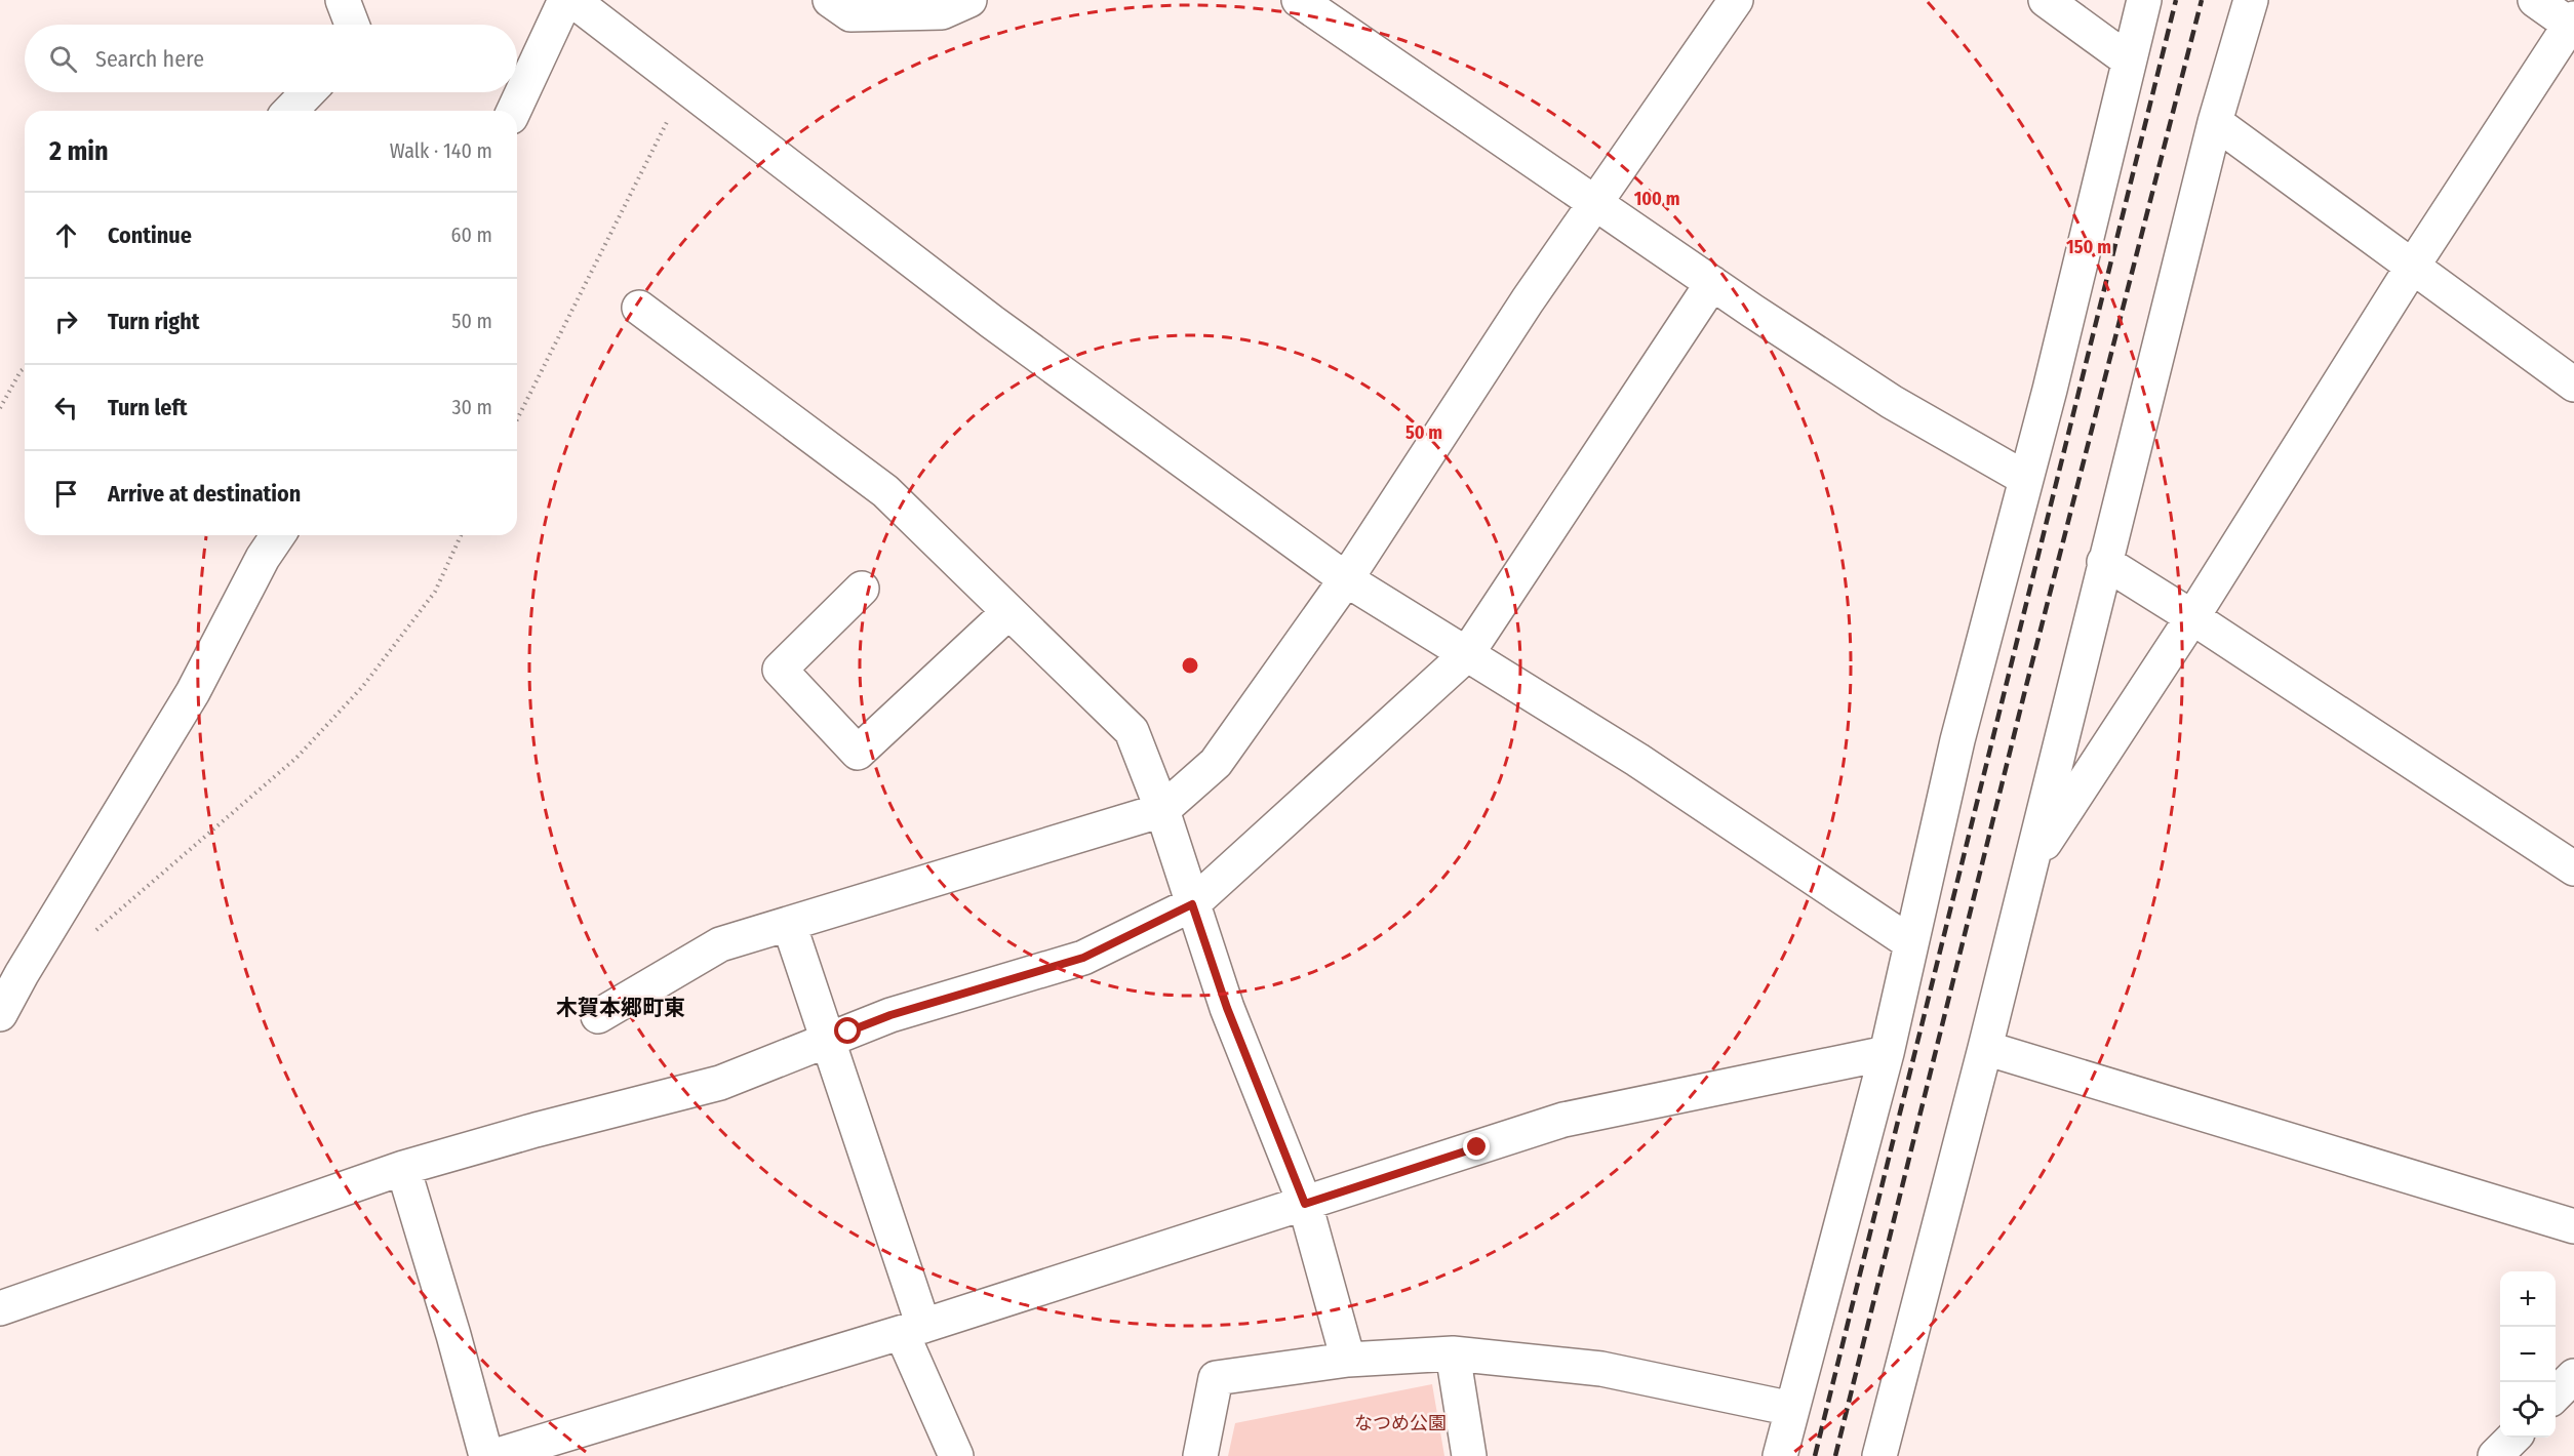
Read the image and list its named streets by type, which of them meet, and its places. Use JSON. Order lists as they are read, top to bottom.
{
  "districts": ["木賀本郷町東"],
  "parks": ["なつめ公園"],
  "page": {
    "search": "Search here",
    "heading": ["2 min", "Walk · 140 m"],
    "list": [
      ["Continue", "60 m"],
      ["Turn right", "50 m"],
      ["Turn left", "30 m"],
      "Arrive at destination"
    ],
    "map_buttons": ["+", "−"]
  },
  "rings": ["100 m", "150 m", "50 m"]
}
